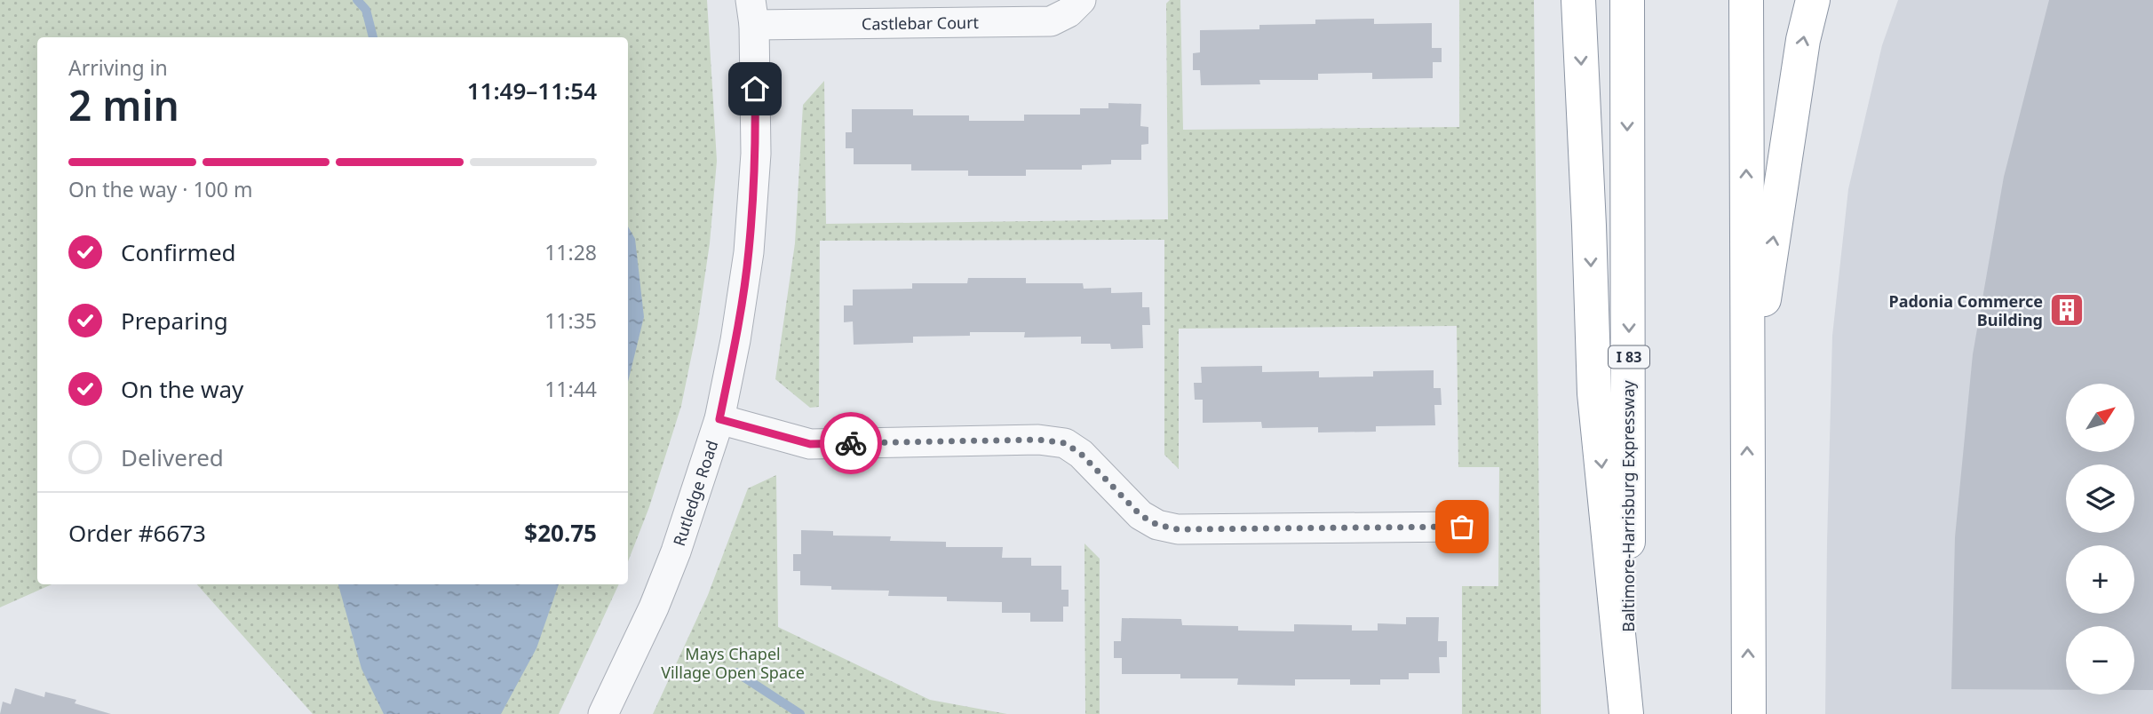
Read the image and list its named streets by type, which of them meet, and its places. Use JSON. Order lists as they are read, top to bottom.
{
  "streets": {
    "highway": ["I 83", "Baltimore-Harrisburg Expressway"],
    "street": ["Castlebar Court", "Rutledge Road"]
  },
  "crossings": [
    ["Castlebar Court", "Rutledge Road"]
  ],
  "parks": ["Mays Chapel Village Open Space"],
  "places": {
    "building": ["Padonia Commerce Building"]
  },
  "north": "top right",
  "page": {
    "heading": ["2 min", "Arriving in", "11:49–11:54"],
    "panel": ["Order #6673", "$20.75"],
    "bar": "On the way · 100 m",
    "list": [
      ["Confirmed", "11:28"],
      ["Preparing", "11:35"],
      ["On the way", "11:44"],
      "Delivered"
    ],
    "map_buttons": ["+", "−"]
  }
}
